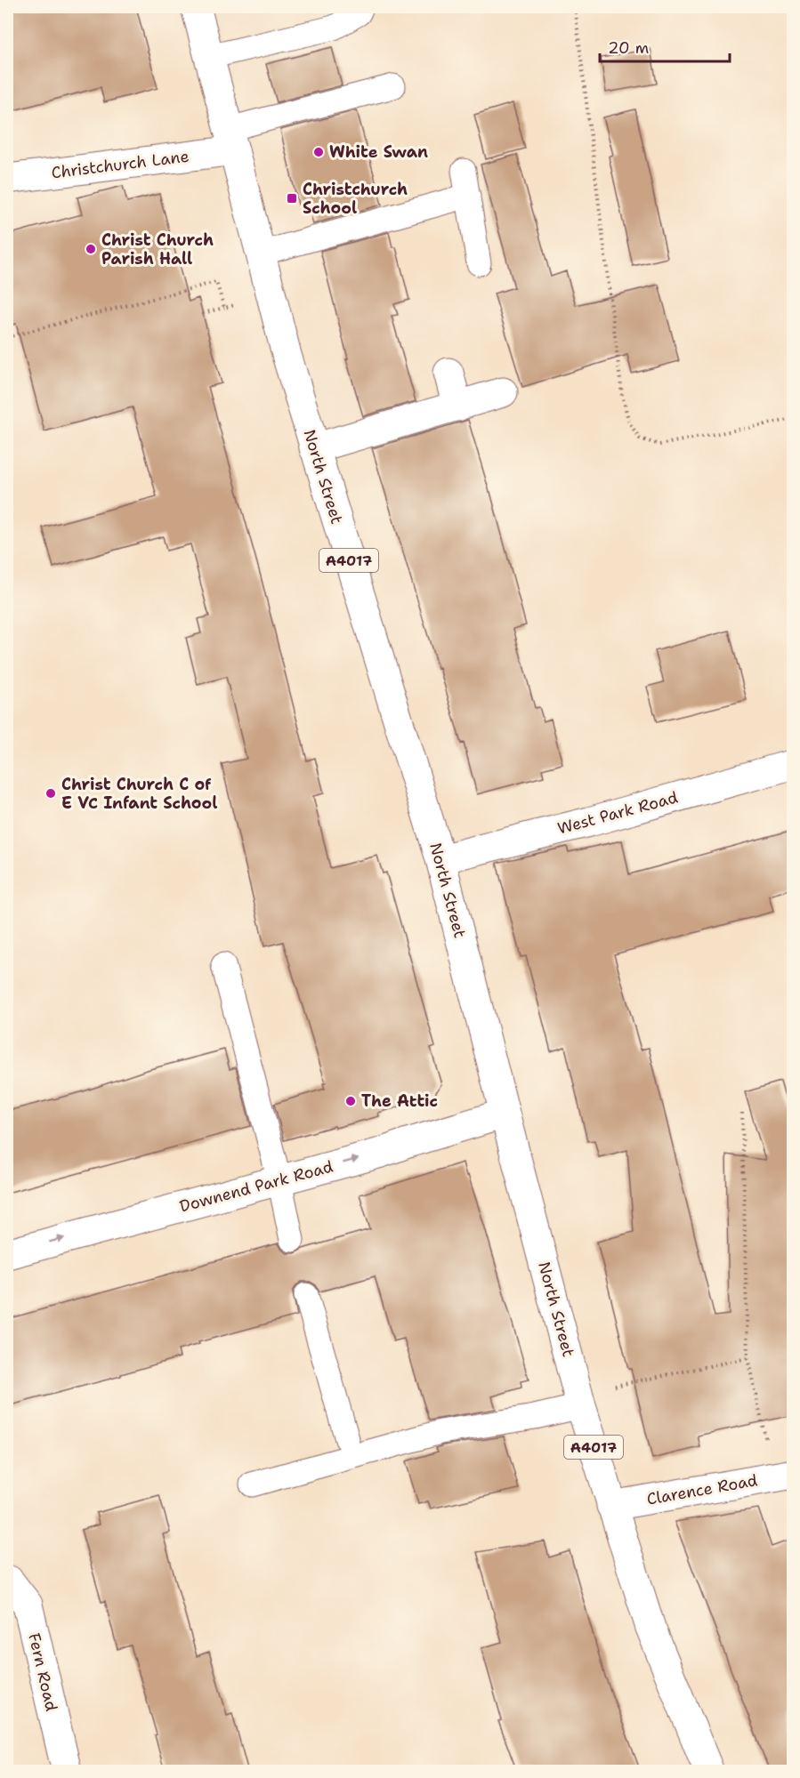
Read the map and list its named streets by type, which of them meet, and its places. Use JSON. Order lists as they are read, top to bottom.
{
  "streets": {
    "main road": [
      "Christchurch Lane",
      "North Street",
      "A4017",
      "West Park Road",
      "Downend Park Road",
      "Clarence Road",
      "Fern Road"
    ]
  },
  "crossings": [
    ["Christchurch Lane", "North Street"],
    ["North Street", "West Park Road"],
    ["North Street", "Downend Park Road"],
    ["North Street", "Clarence Road"]
  ],
  "one_way": ["Downend Park Road"],
  "places": {
    "other": [
      "White Swan",
      "Christ Church Parish Hall",
      "Christ Church C of E VC Infant School",
      "The Attic"
    ],
    "transit": ["Christchurch School"]
  },
  "scale_bar": "20 m"
}
